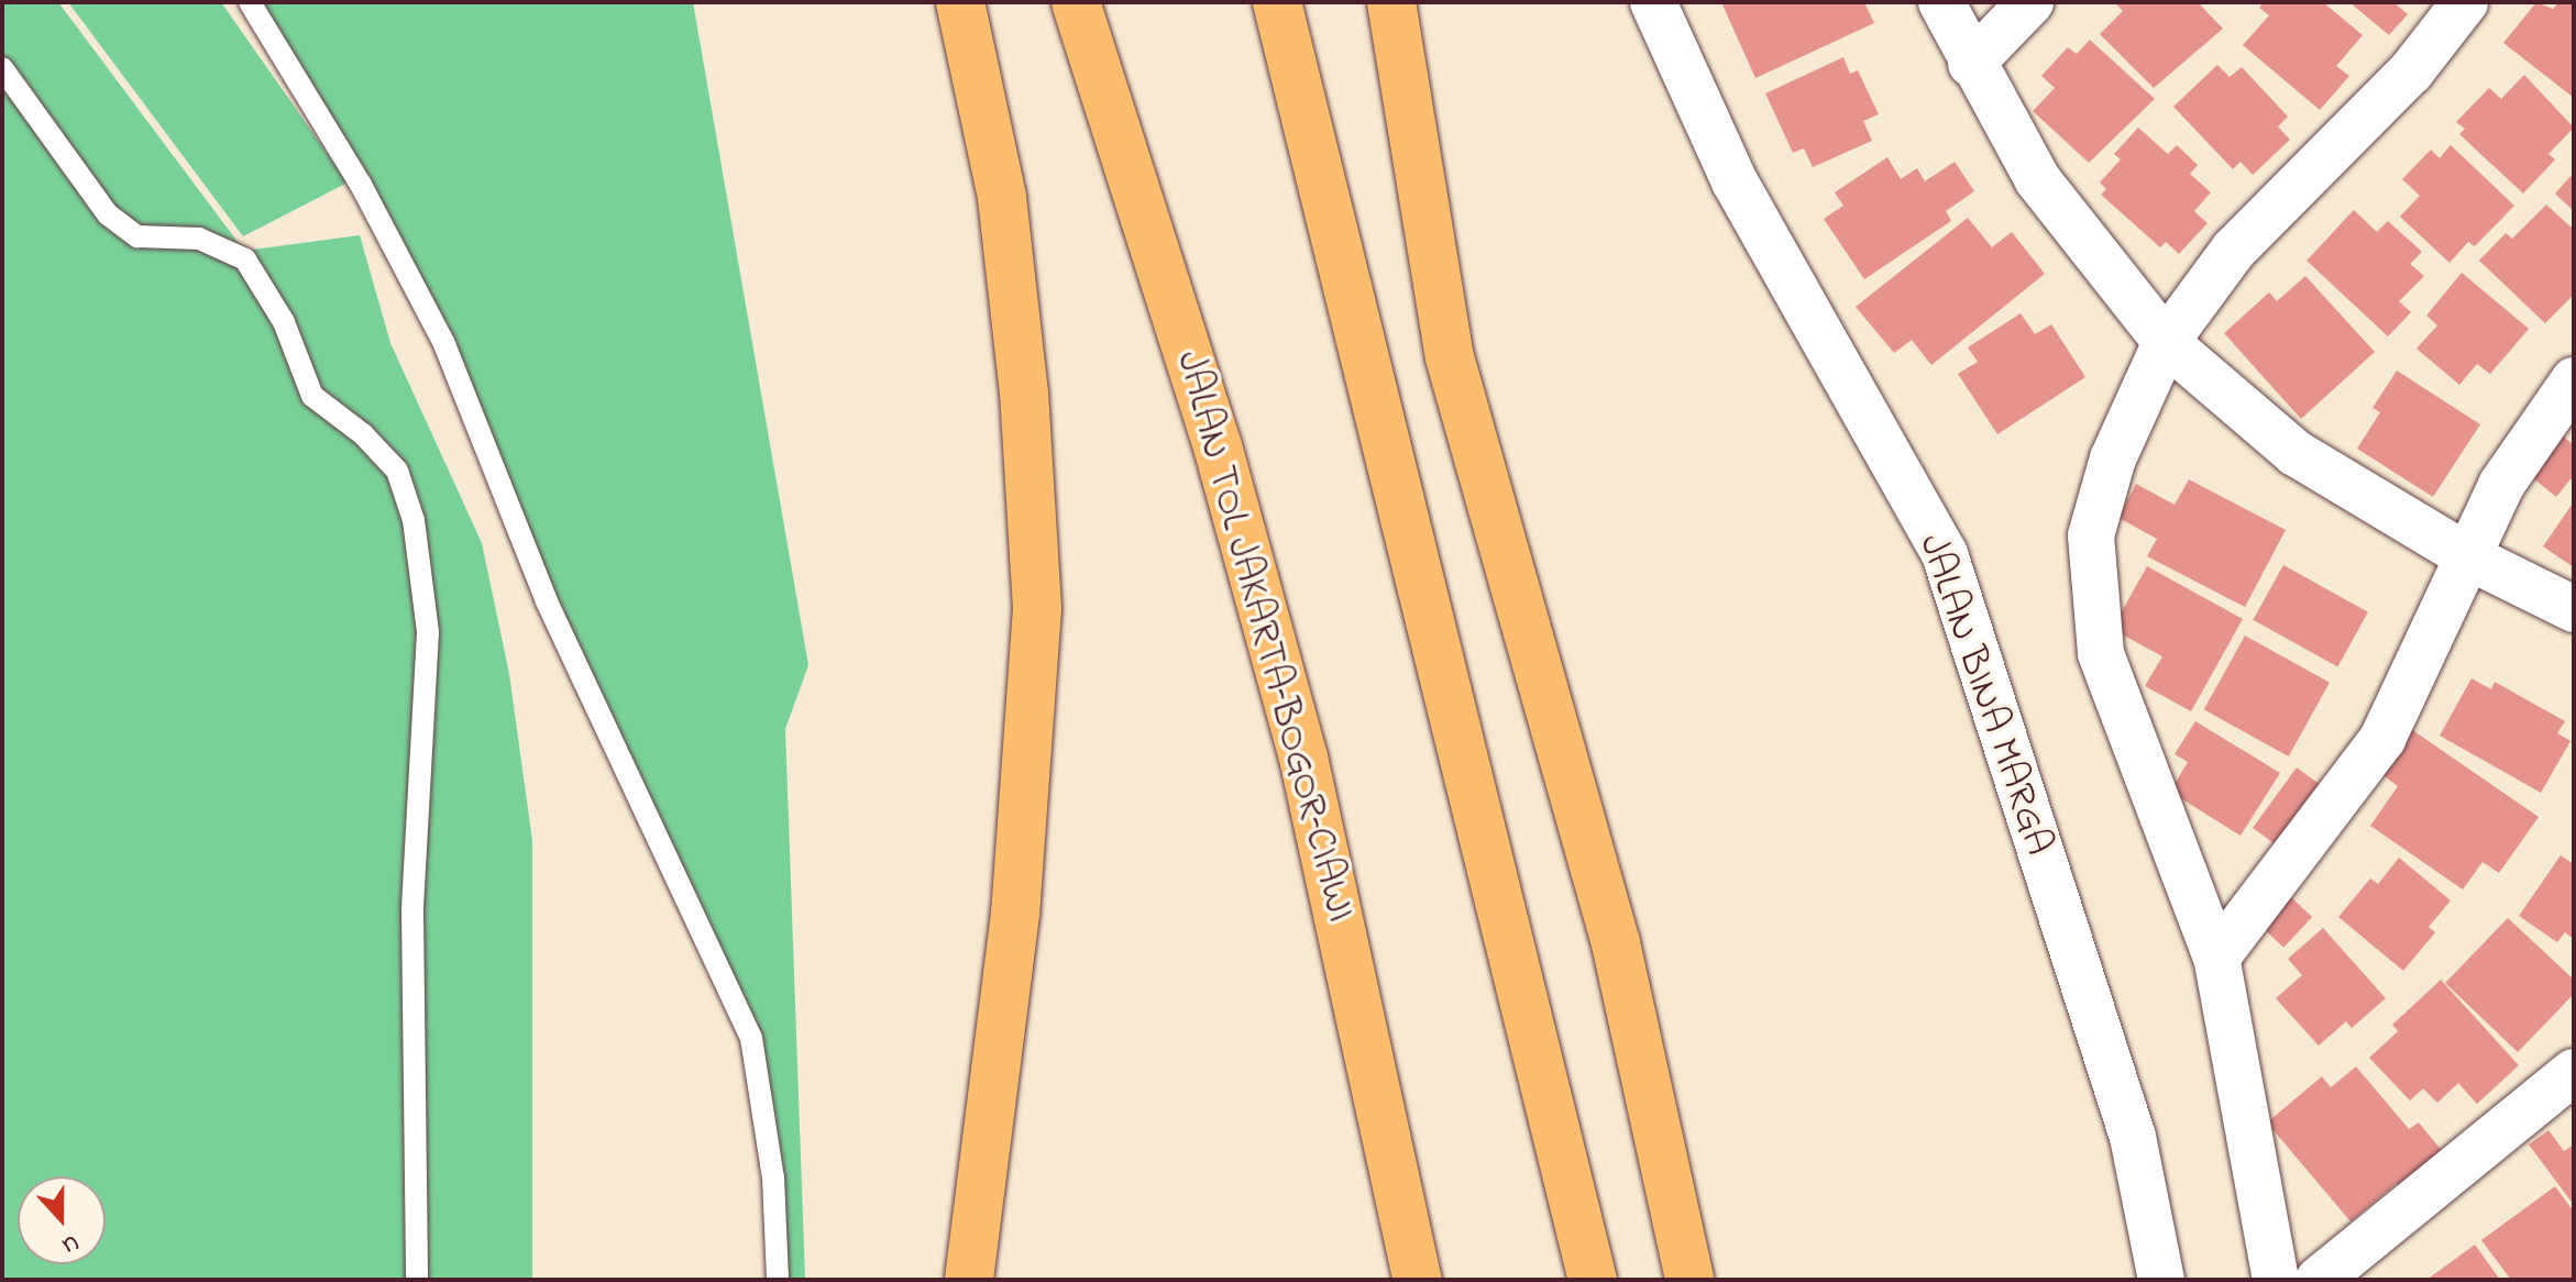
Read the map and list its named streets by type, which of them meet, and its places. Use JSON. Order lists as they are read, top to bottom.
{
  "streets": {
    "highway": ["JALAN TOL JAKARTA–BOGOR–CIAWI"],
    "street": ["JALAN BINA MARGA"]
  },
  "north": "bottom"
}
